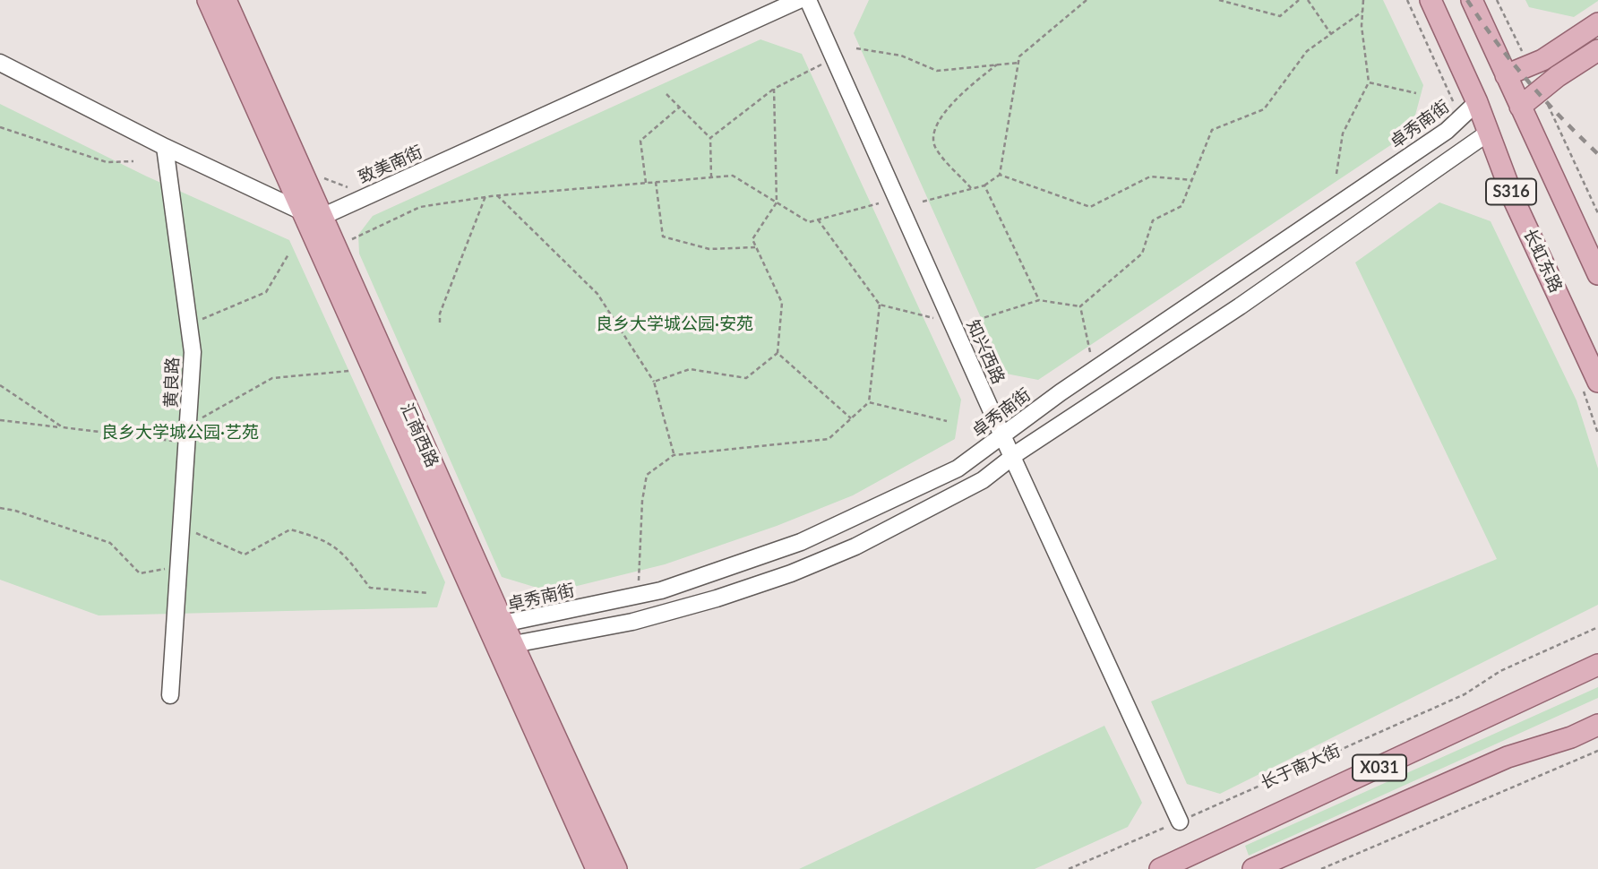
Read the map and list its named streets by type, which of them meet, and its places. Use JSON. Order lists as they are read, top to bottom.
{
  "streets": {
    "main road": [
      "S316",
      "长虹东路",
      "汇商西路",
      "长于南大街",
      "X031"
    ],
    "street": [
      "卓秀南街",
      "致美南街",
      "知兴西路",
      "黄良路"
    ]
  },
  "crossings": [
    ["卓秀南街", "长虹东路"],
    ["卓秀南街", "知兴西路"],
    ["卓秀南街", "汇商西路"],
    ["致美南街", "汇商西路"],
    ["知兴西路", "长于南大街"]
  ],
  "parks": ["良乡大学城公园·安苑", "良乡大学城公园·艺苑"]
}
